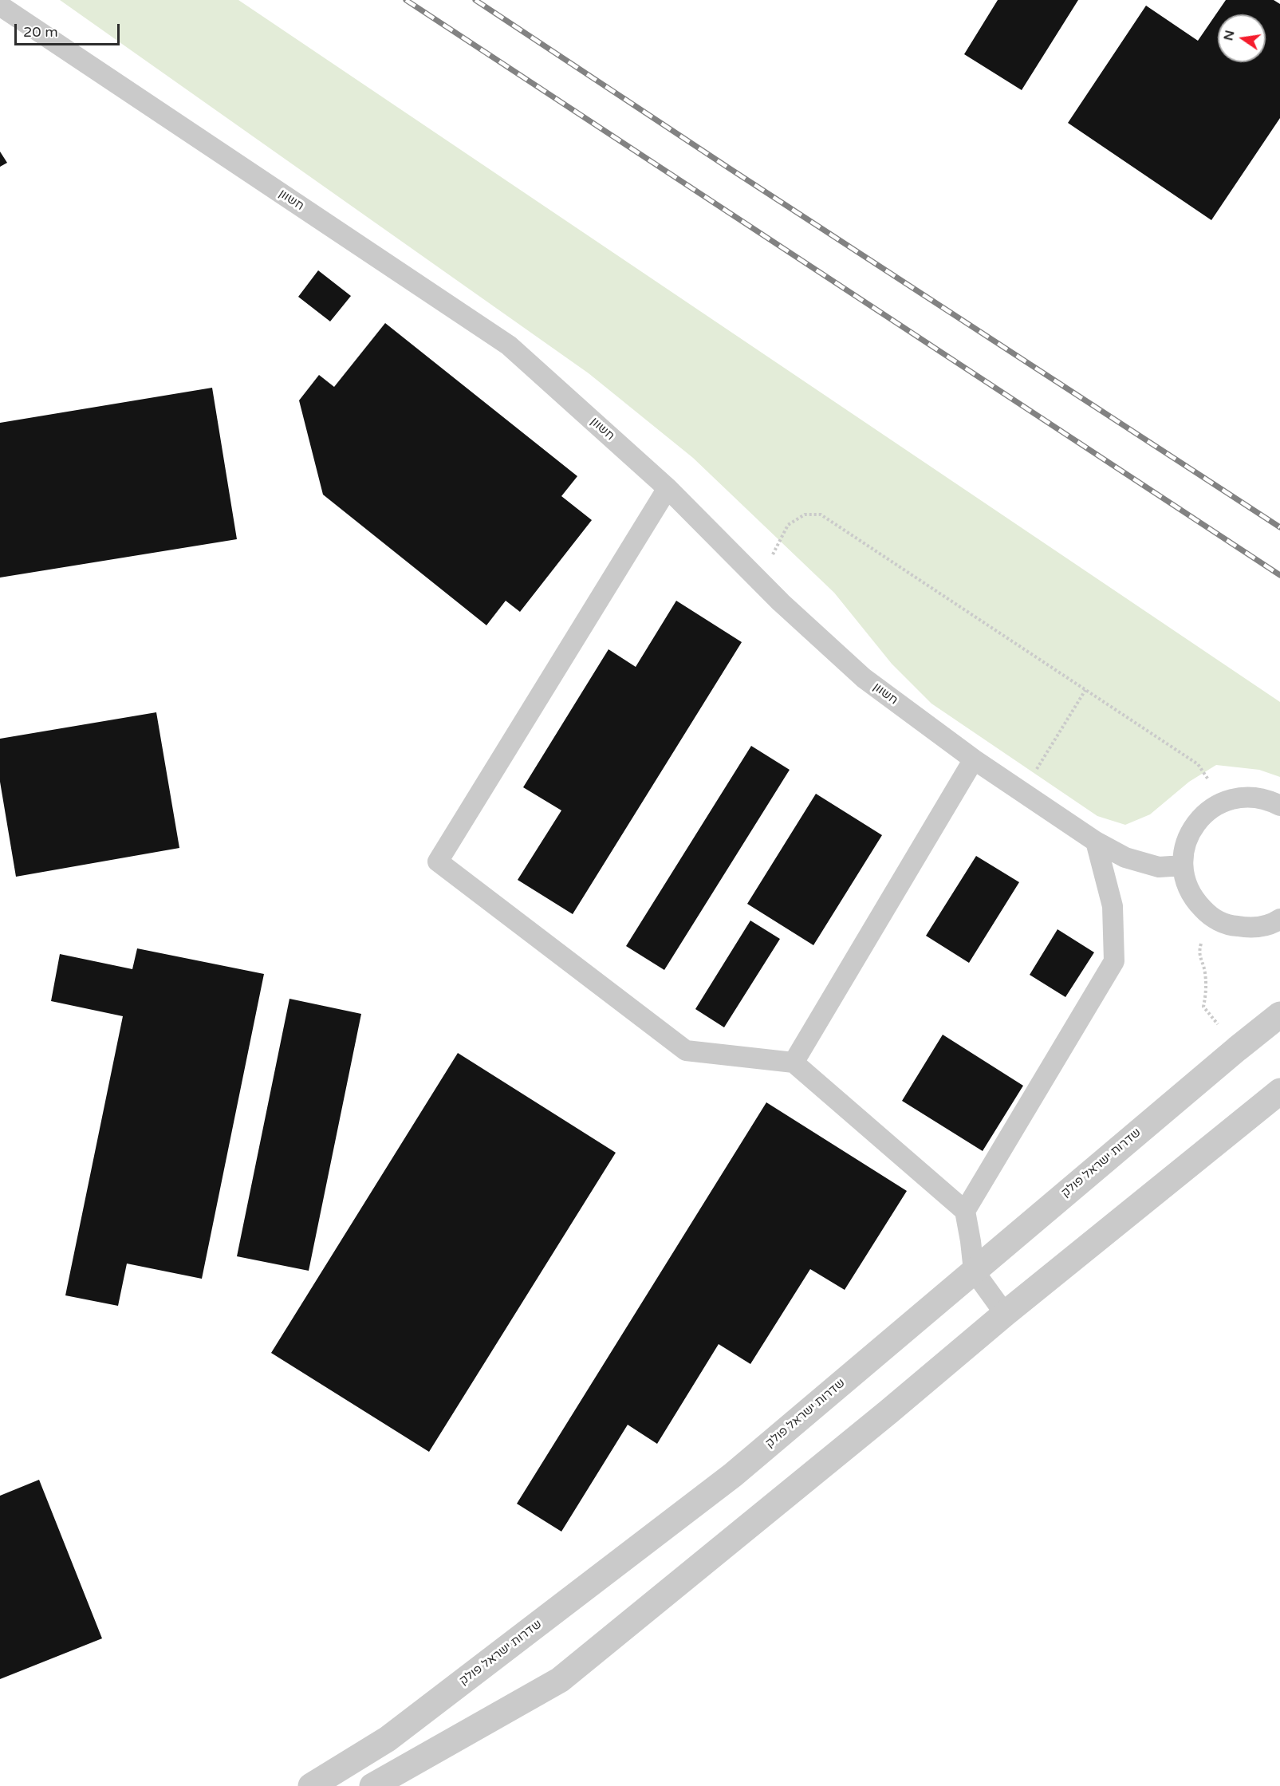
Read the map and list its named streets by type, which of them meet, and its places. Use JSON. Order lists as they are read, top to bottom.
{
  "streets": {
    "street": ["שדרות ישראל פולק"],
    "lane": ["חשוון"]
  },
  "scale_bar": "20 m",
  "north": "left"
}
